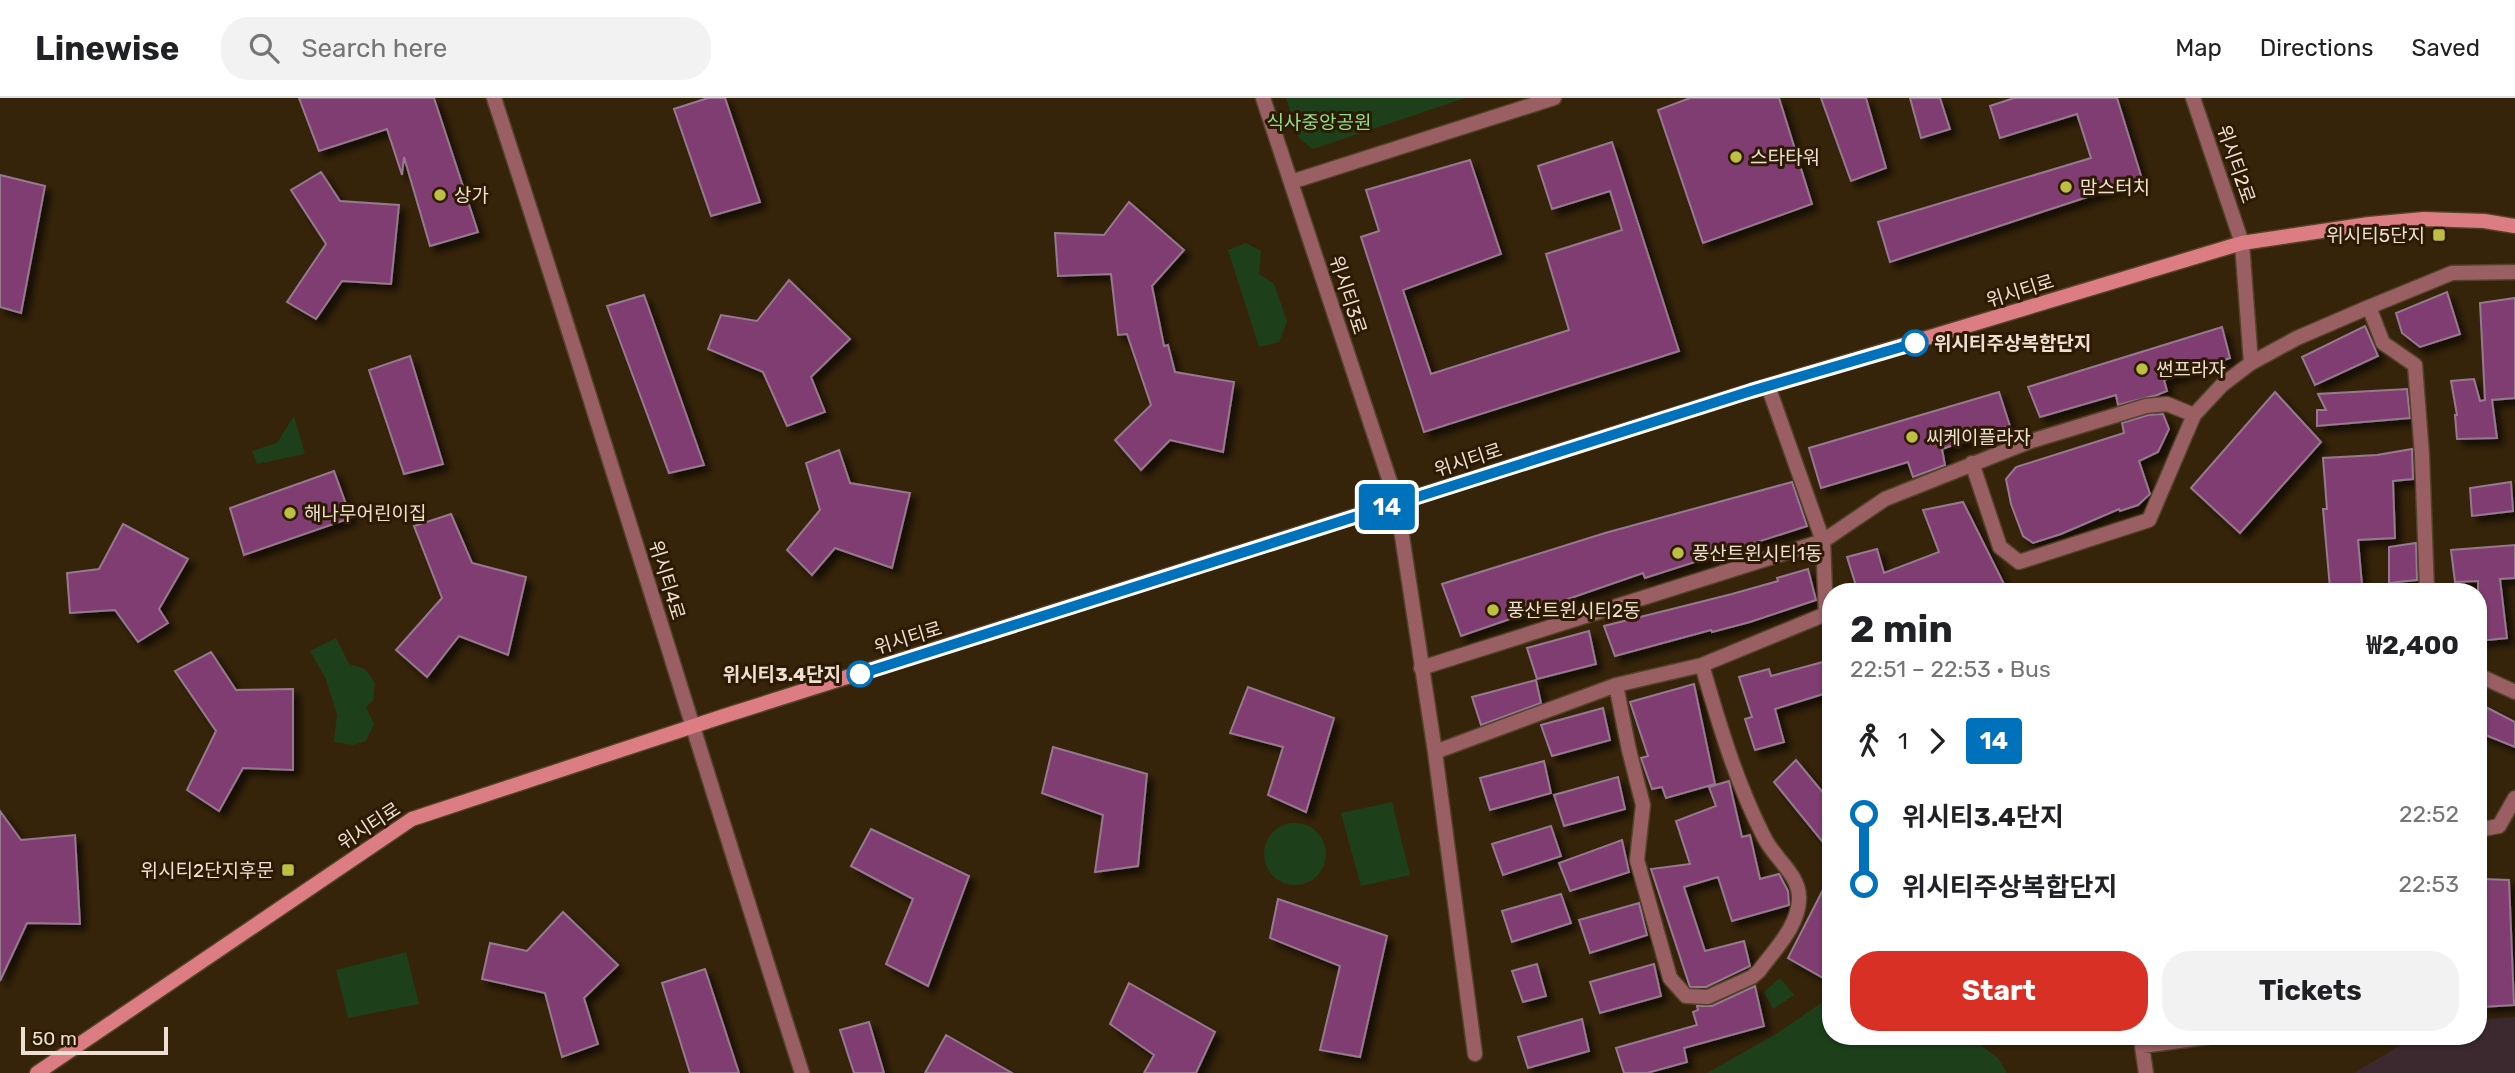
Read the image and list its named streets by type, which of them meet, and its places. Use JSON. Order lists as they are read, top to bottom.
{
  "streets": {
    "main road": ["위시티로"],
    "street": ["위시티2로", "위시티3로", "위시티4로"]
  },
  "crossings": [
    ["위시티2로", "위시티로"],
    ["위시티로", "위시티3로"],
    ["위시티로", "위시티4로"]
  ],
  "parks": ["식사중앙공원"],
  "places": {
    "other": [
      "스타타워",
      "맘스터치",
      "상가",
      "위시티주상복합단지",
      "썬프라자",
      "씨케이플라자",
      "해나무어린이집",
      "풍산트윈시티1동",
      "풍산트윈시티2동",
      "위시티3.4단지"
    ],
    "transit": ["위시티5단지", "위시티2단지후문"]
  },
  "lines": ["bus line 14"],
  "scale_bar": "50 m",
  "page": {
    "header": "Linewise",
    "search": "Search here",
    "nav": ["Map", "Directions", "Saved"],
    "on_map": "14",
    "heading": ["2 min", "22:51 – 22:53 · Bus", "₩2,400"],
    "legs": ["1", "14"],
    "list": [
      {
        "name": "위시티3.4단지",
        "value": "22:52"
      },
      {
        "name": "위시티주상복합단지",
        "value": "22:53"
      }
    ],
    "buttons": ["Start", "Tickets"],
    "scale": "50 m"
  }
}
